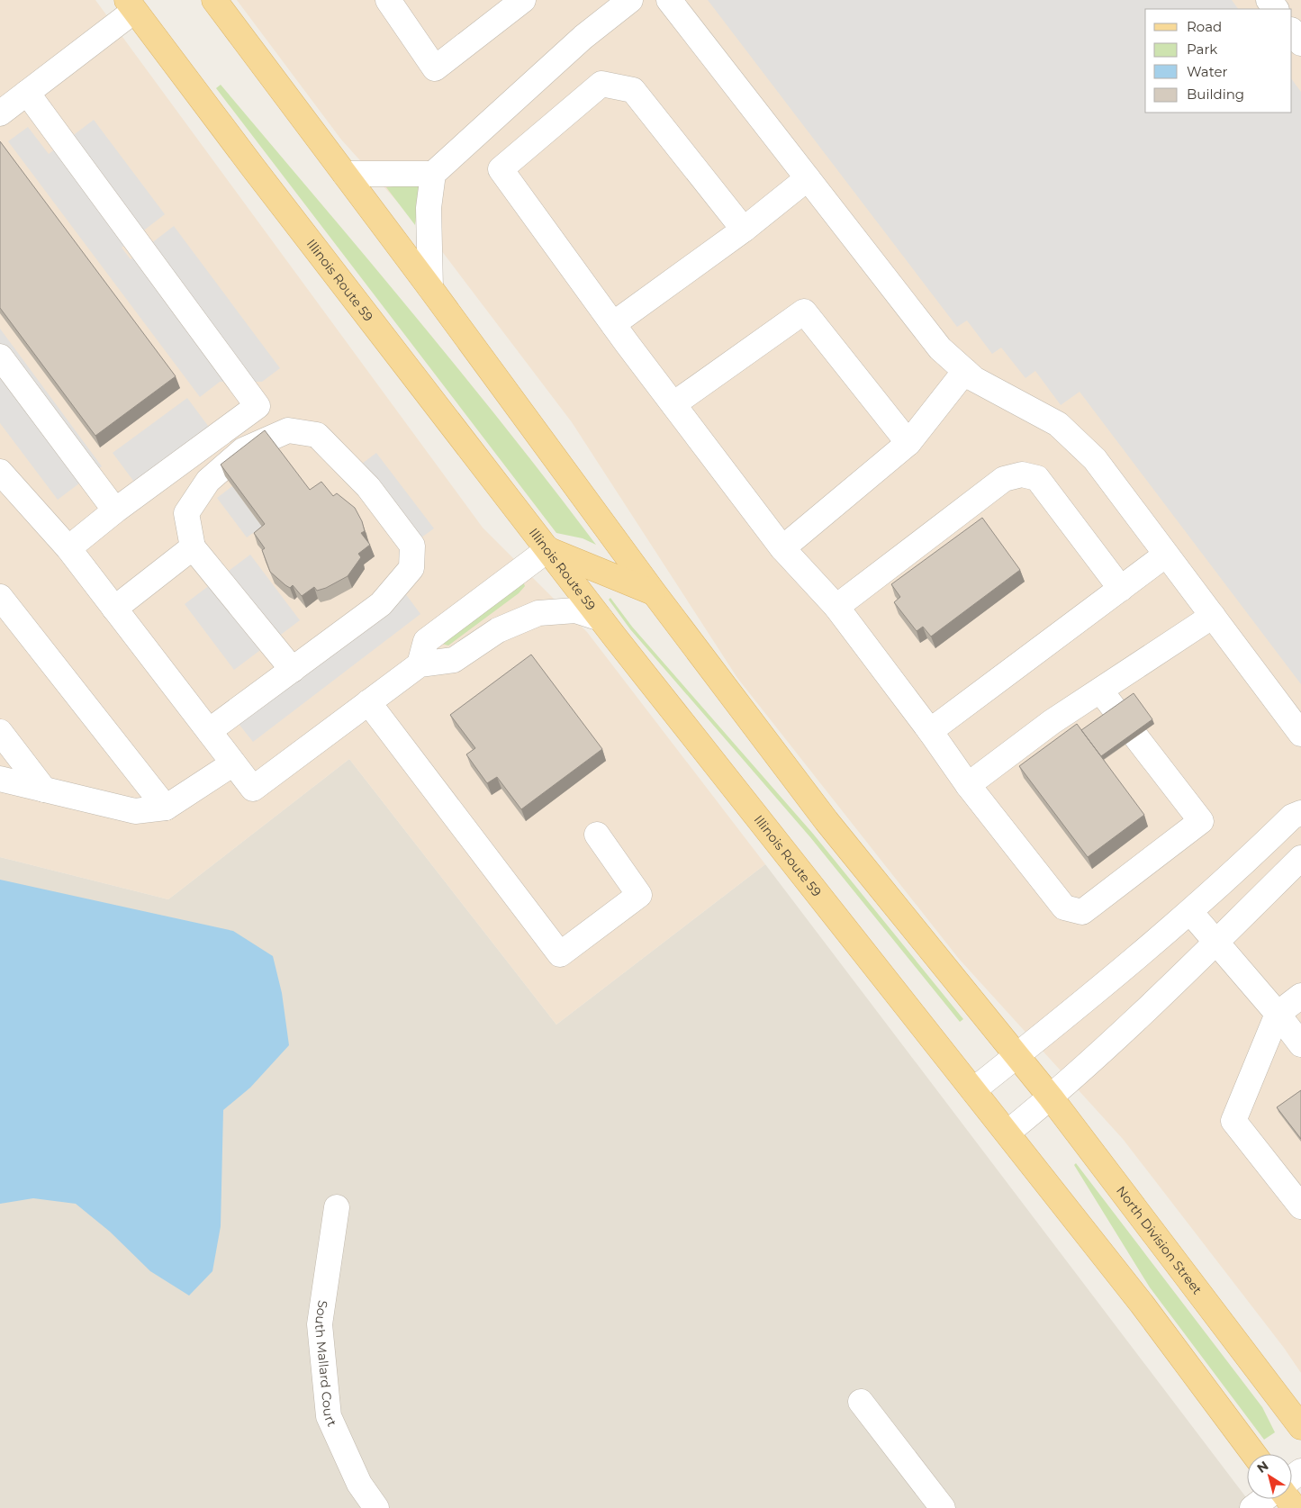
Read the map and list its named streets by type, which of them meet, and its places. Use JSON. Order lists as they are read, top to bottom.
{
  "streets": {
    "main road": ["Illinois Route 59", "North Division Street"],
    "street": ["South Mallard Court"]
  },
  "legend": [
    "Road",
    "Park",
    "Water",
    "Building"
  ],
  "north": "top left"
}
